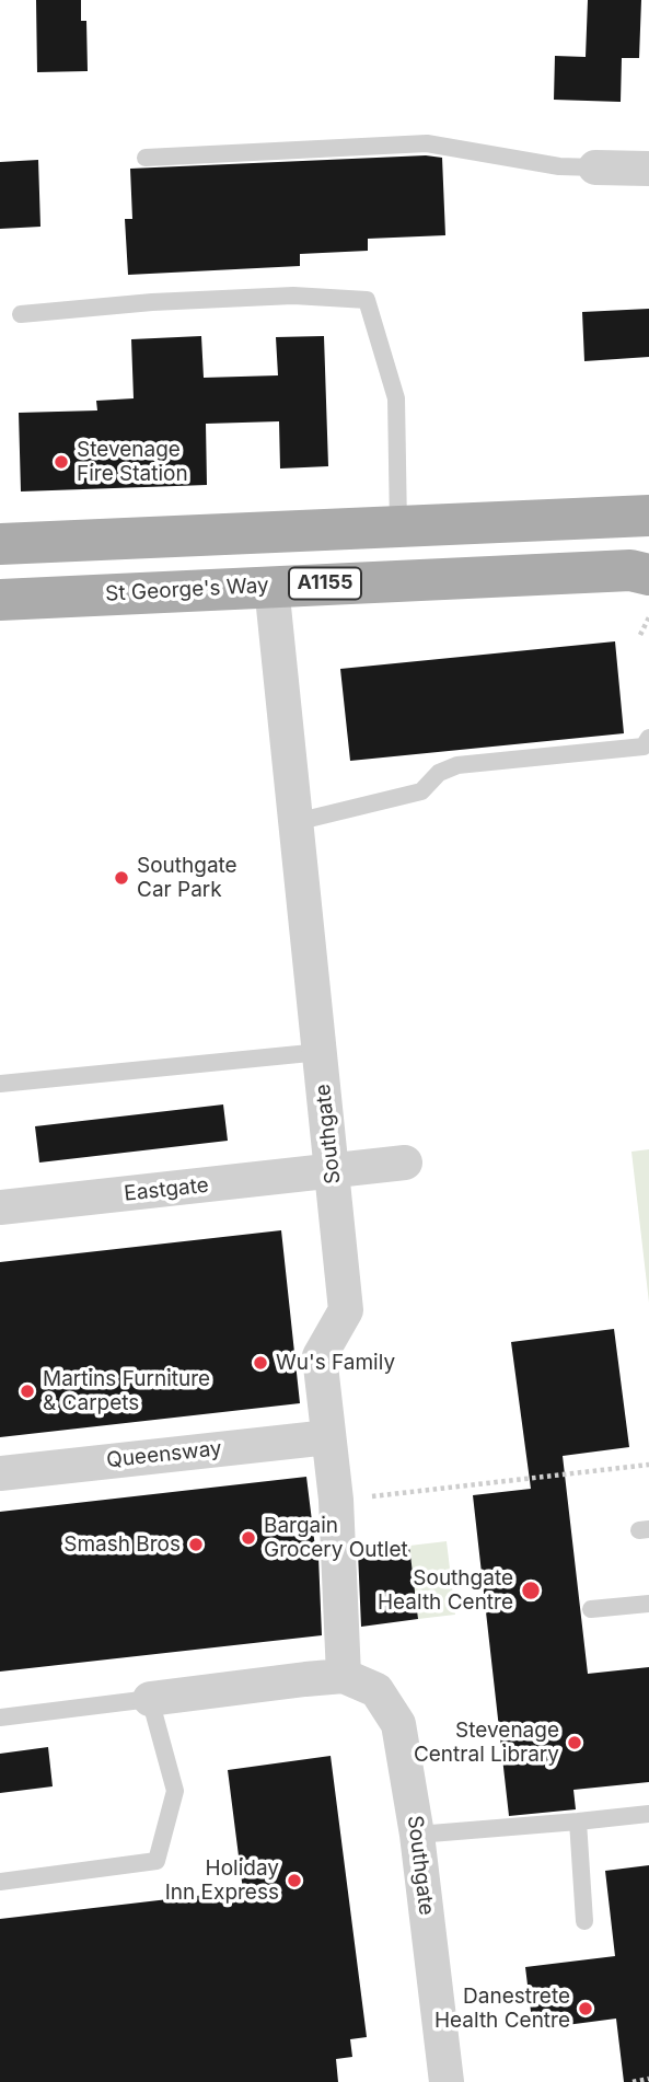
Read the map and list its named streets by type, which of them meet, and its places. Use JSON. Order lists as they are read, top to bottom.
{
  "streets": {
    "main road": ["A1155", "St George's Way"],
    "street": ["Southgate", "Eastgate", "Queensway"]
  },
  "crossings": [
    ["St George's Way", "Southgate"],
    ["Southgate", "Eastgate"],
    ["Southgate", "Queensway"]
  ],
  "places": [
    "Stevenage Fire Station",
    "Southgate Car Park",
    "Wu's Family",
    "Martins Furniture & Carpets",
    "Bargain Grocery Outlet",
    "Smash Bros",
    "Southgate Health Centre",
    "Stevenage Central Library",
    "Holiday Inn Express",
    "Danestrete Health Centre"
  ]
}
